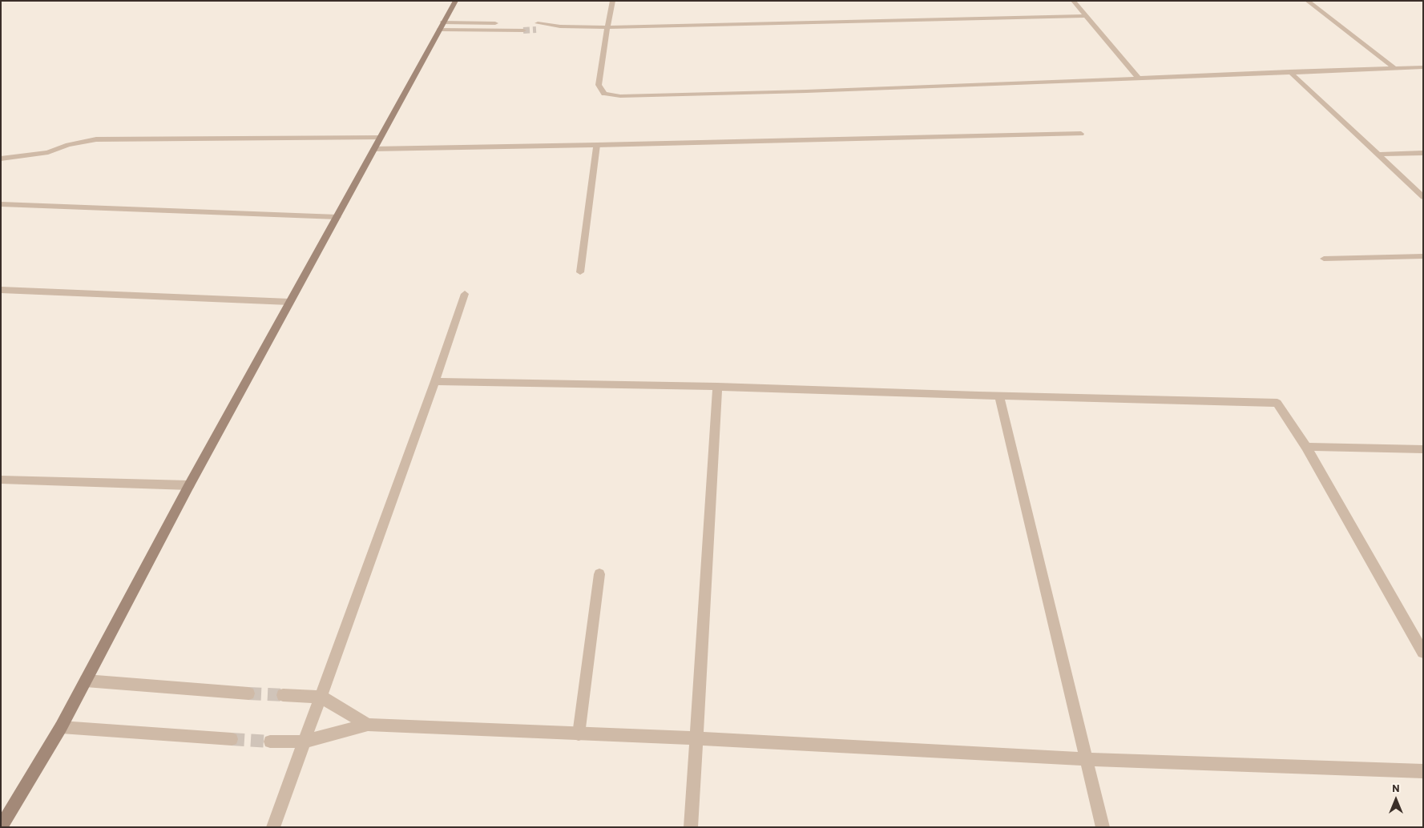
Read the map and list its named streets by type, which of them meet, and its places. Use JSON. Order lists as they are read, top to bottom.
{
  "north": "top"
}
